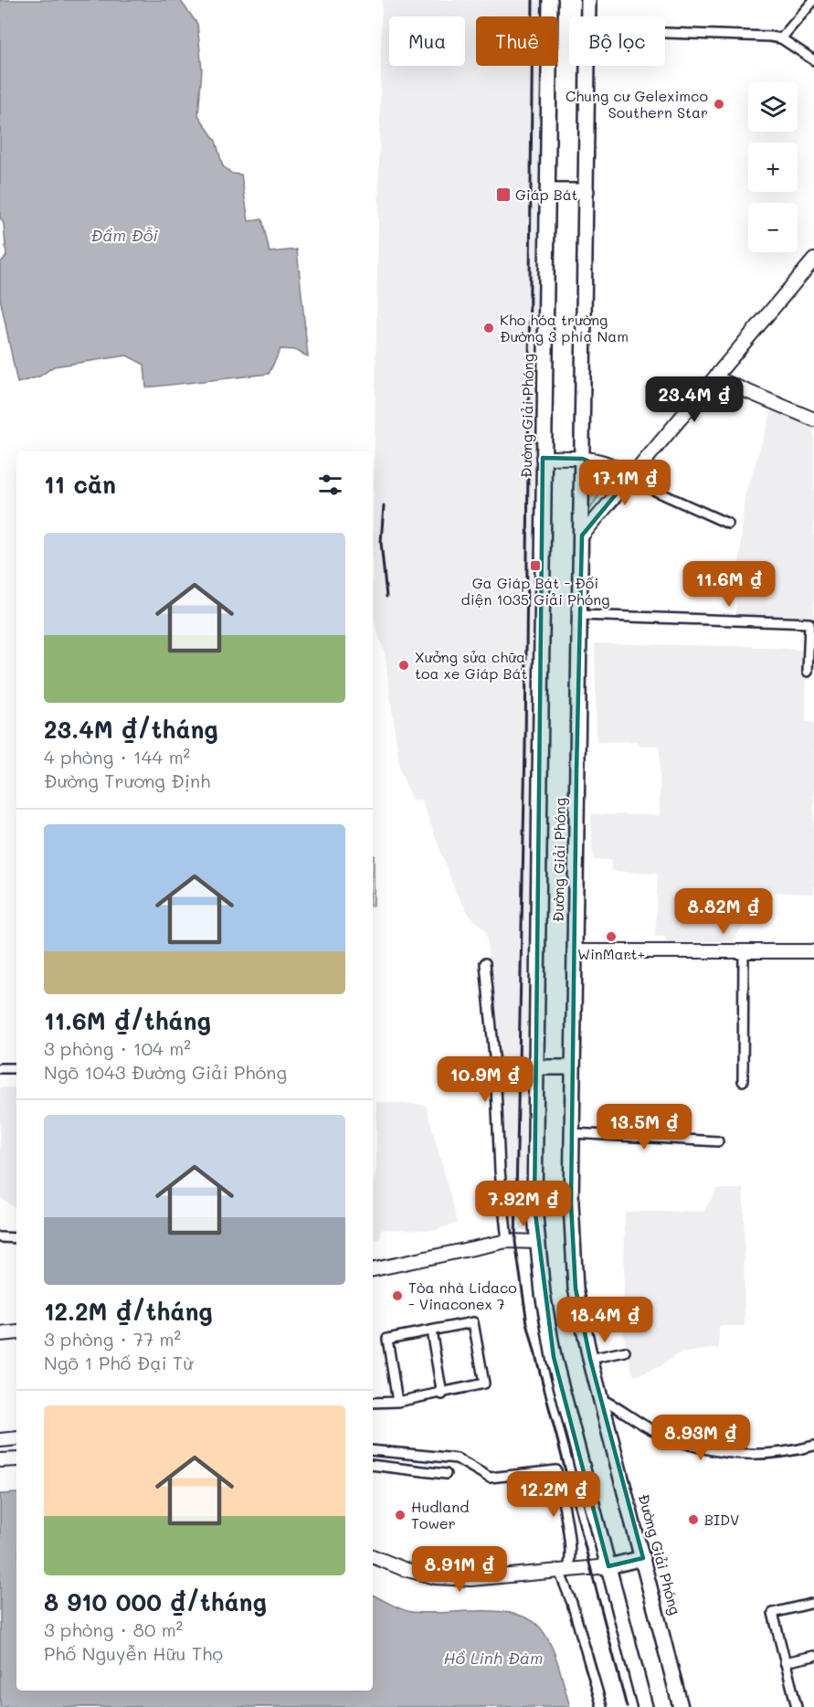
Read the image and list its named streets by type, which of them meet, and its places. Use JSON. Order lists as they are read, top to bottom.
{
  "streets": {
    "main road": ["Đường Giải Phóng"]
  },
  "water": ["Đầm Đỗi", "Hồ Linh Đàm"],
  "places": {
    "other": [
      "Chung cư Geleximco Southern Star",
      "Kho hóa trường Đường 3 phía Nam",
      "Xưởng sửa chữa toa xe Giáp Bát",
      "WinMart+",
      "Tòa nhà Lidaco - Vinaconex 7",
      "Hudland Tower",
      "BIDV"
    ],
    "transit": ["Giáp Bát", "Ga Giáp Bát - Đối diện 1035 Giải Phóng"]
  },
  "page": {
    "chip": ["Mua", "Thuê", "Bộ lọc"],
    "map_buttons": ["+", "−"],
    "price": [
      "23.4M ₫",
      "17.1M ₫",
      "11.6M ₫",
      "8.82M ₫",
      "10.9M ₫",
      "13.5M ₫",
      "7.92M ₫",
      "18.4M ₫",
      "8.93M ₫",
      "12.2M ₫",
      "8.91M ₫"
    ],
    "heading": "11 căn",
    "list": [
      {
        "name": "23.4M ₫/tháng",
        "note": "4 phòng · 144 m² · Đường Trương Định"
      },
      {
        "name": "11.6M ₫/tháng",
        "note": "3 phòng · 104 m² · Ngõ 1043 Đường Giải Phóng"
      },
      {
        "name": "12.2M ₫/tháng",
        "note": "3 phòng · 77 m² · Ngõ 1 Phố Đại Từ"
      },
      {
        "name": "8 910 000 ₫/tháng",
        "note": "3 phòng · 80 m² · Phố Nguyễn Hữu Thọ"
      }
    ]
  }
}
